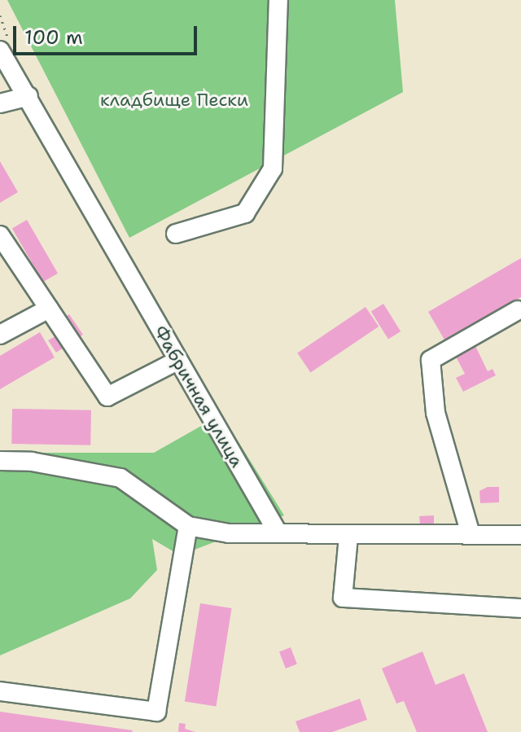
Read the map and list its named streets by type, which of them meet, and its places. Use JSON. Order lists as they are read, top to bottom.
{
  "streets": {
    "street": ["Фабричная улица"]
  },
  "parks": ["кладбище Пески"],
  "scale_bar": "100 m"
}
